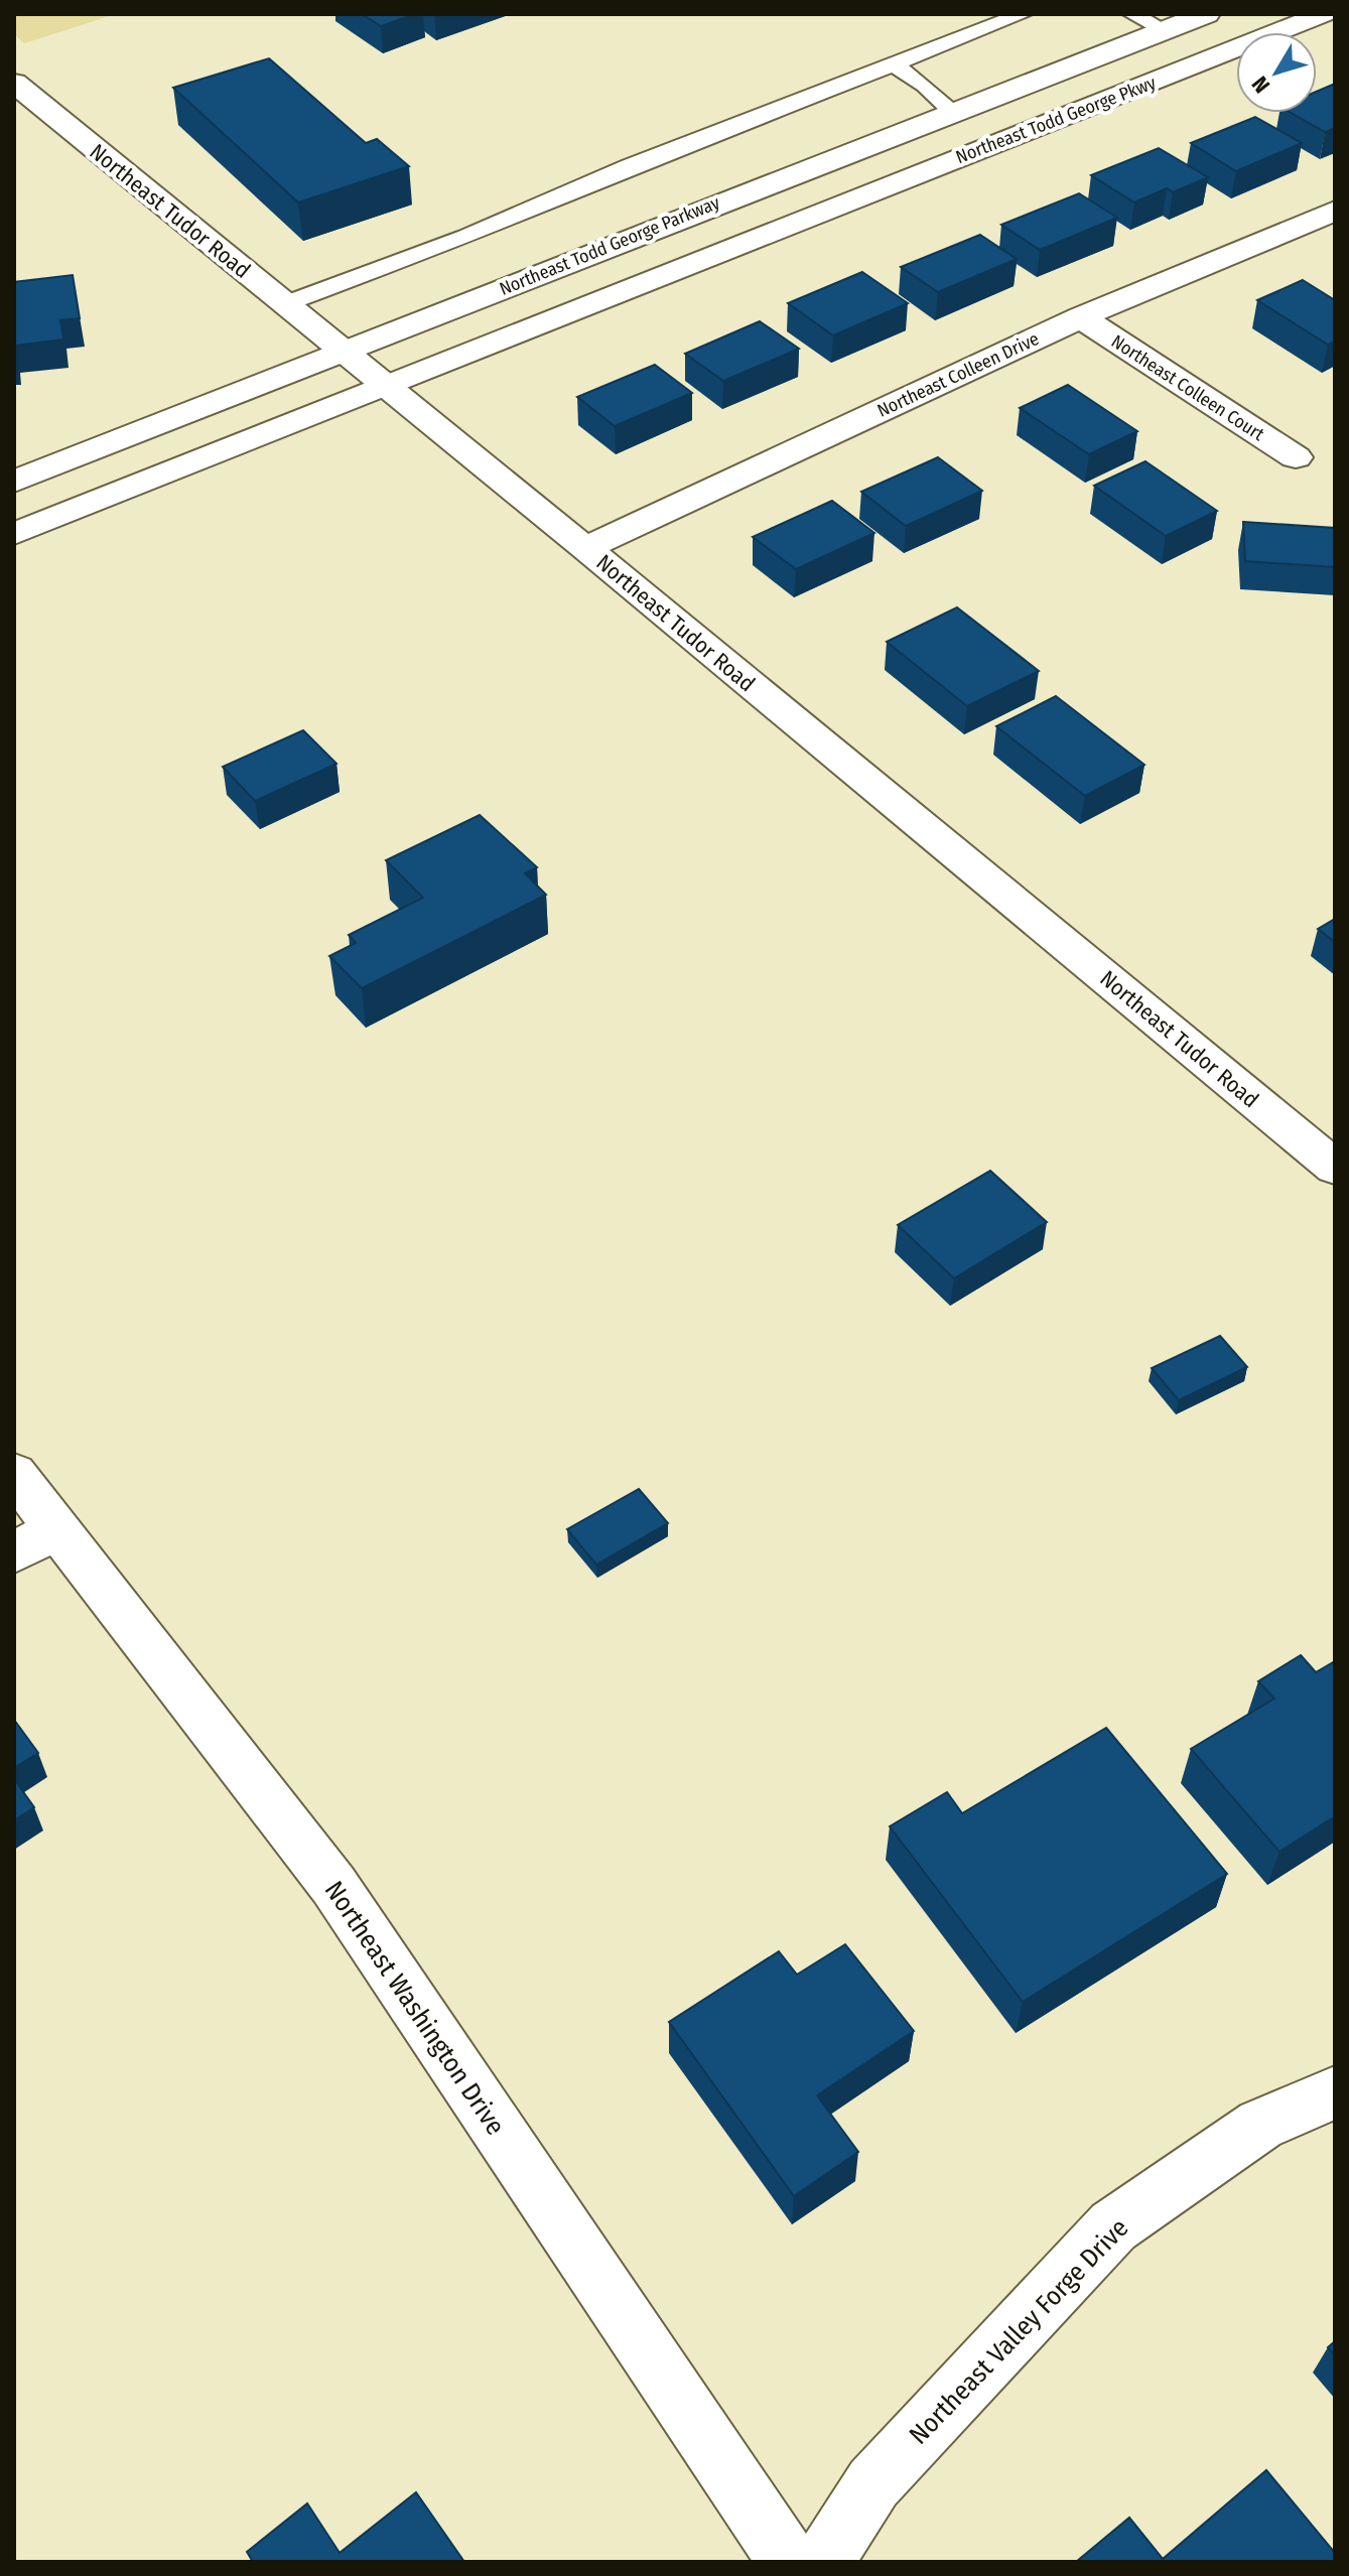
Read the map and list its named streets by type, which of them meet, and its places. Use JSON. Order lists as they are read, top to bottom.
{
  "streets": {
    "street": [
      "Northeast Todd George Pkwy",
      "Northeast Tudor Road",
      "Northeast Todd George Parkway",
      "Northeast Colleen Drive",
      "Northeast Colleen Court",
      "Northeast Washington Drive",
      "Northeast Valley Forge Drive"
    ]
  },
  "crossings": [
    ["Northeast Todd George Pkwy", "Northeast Tudor Road"],
    ["Northeast Tudor Road", "Northeast Todd George Parkway"],
    ["Northeast Tudor Road", "Northeast Colleen Drive"],
    ["Northeast Colleen Drive", "Northeast Colleen Court"]
  ],
  "north": "bottom left"
}
